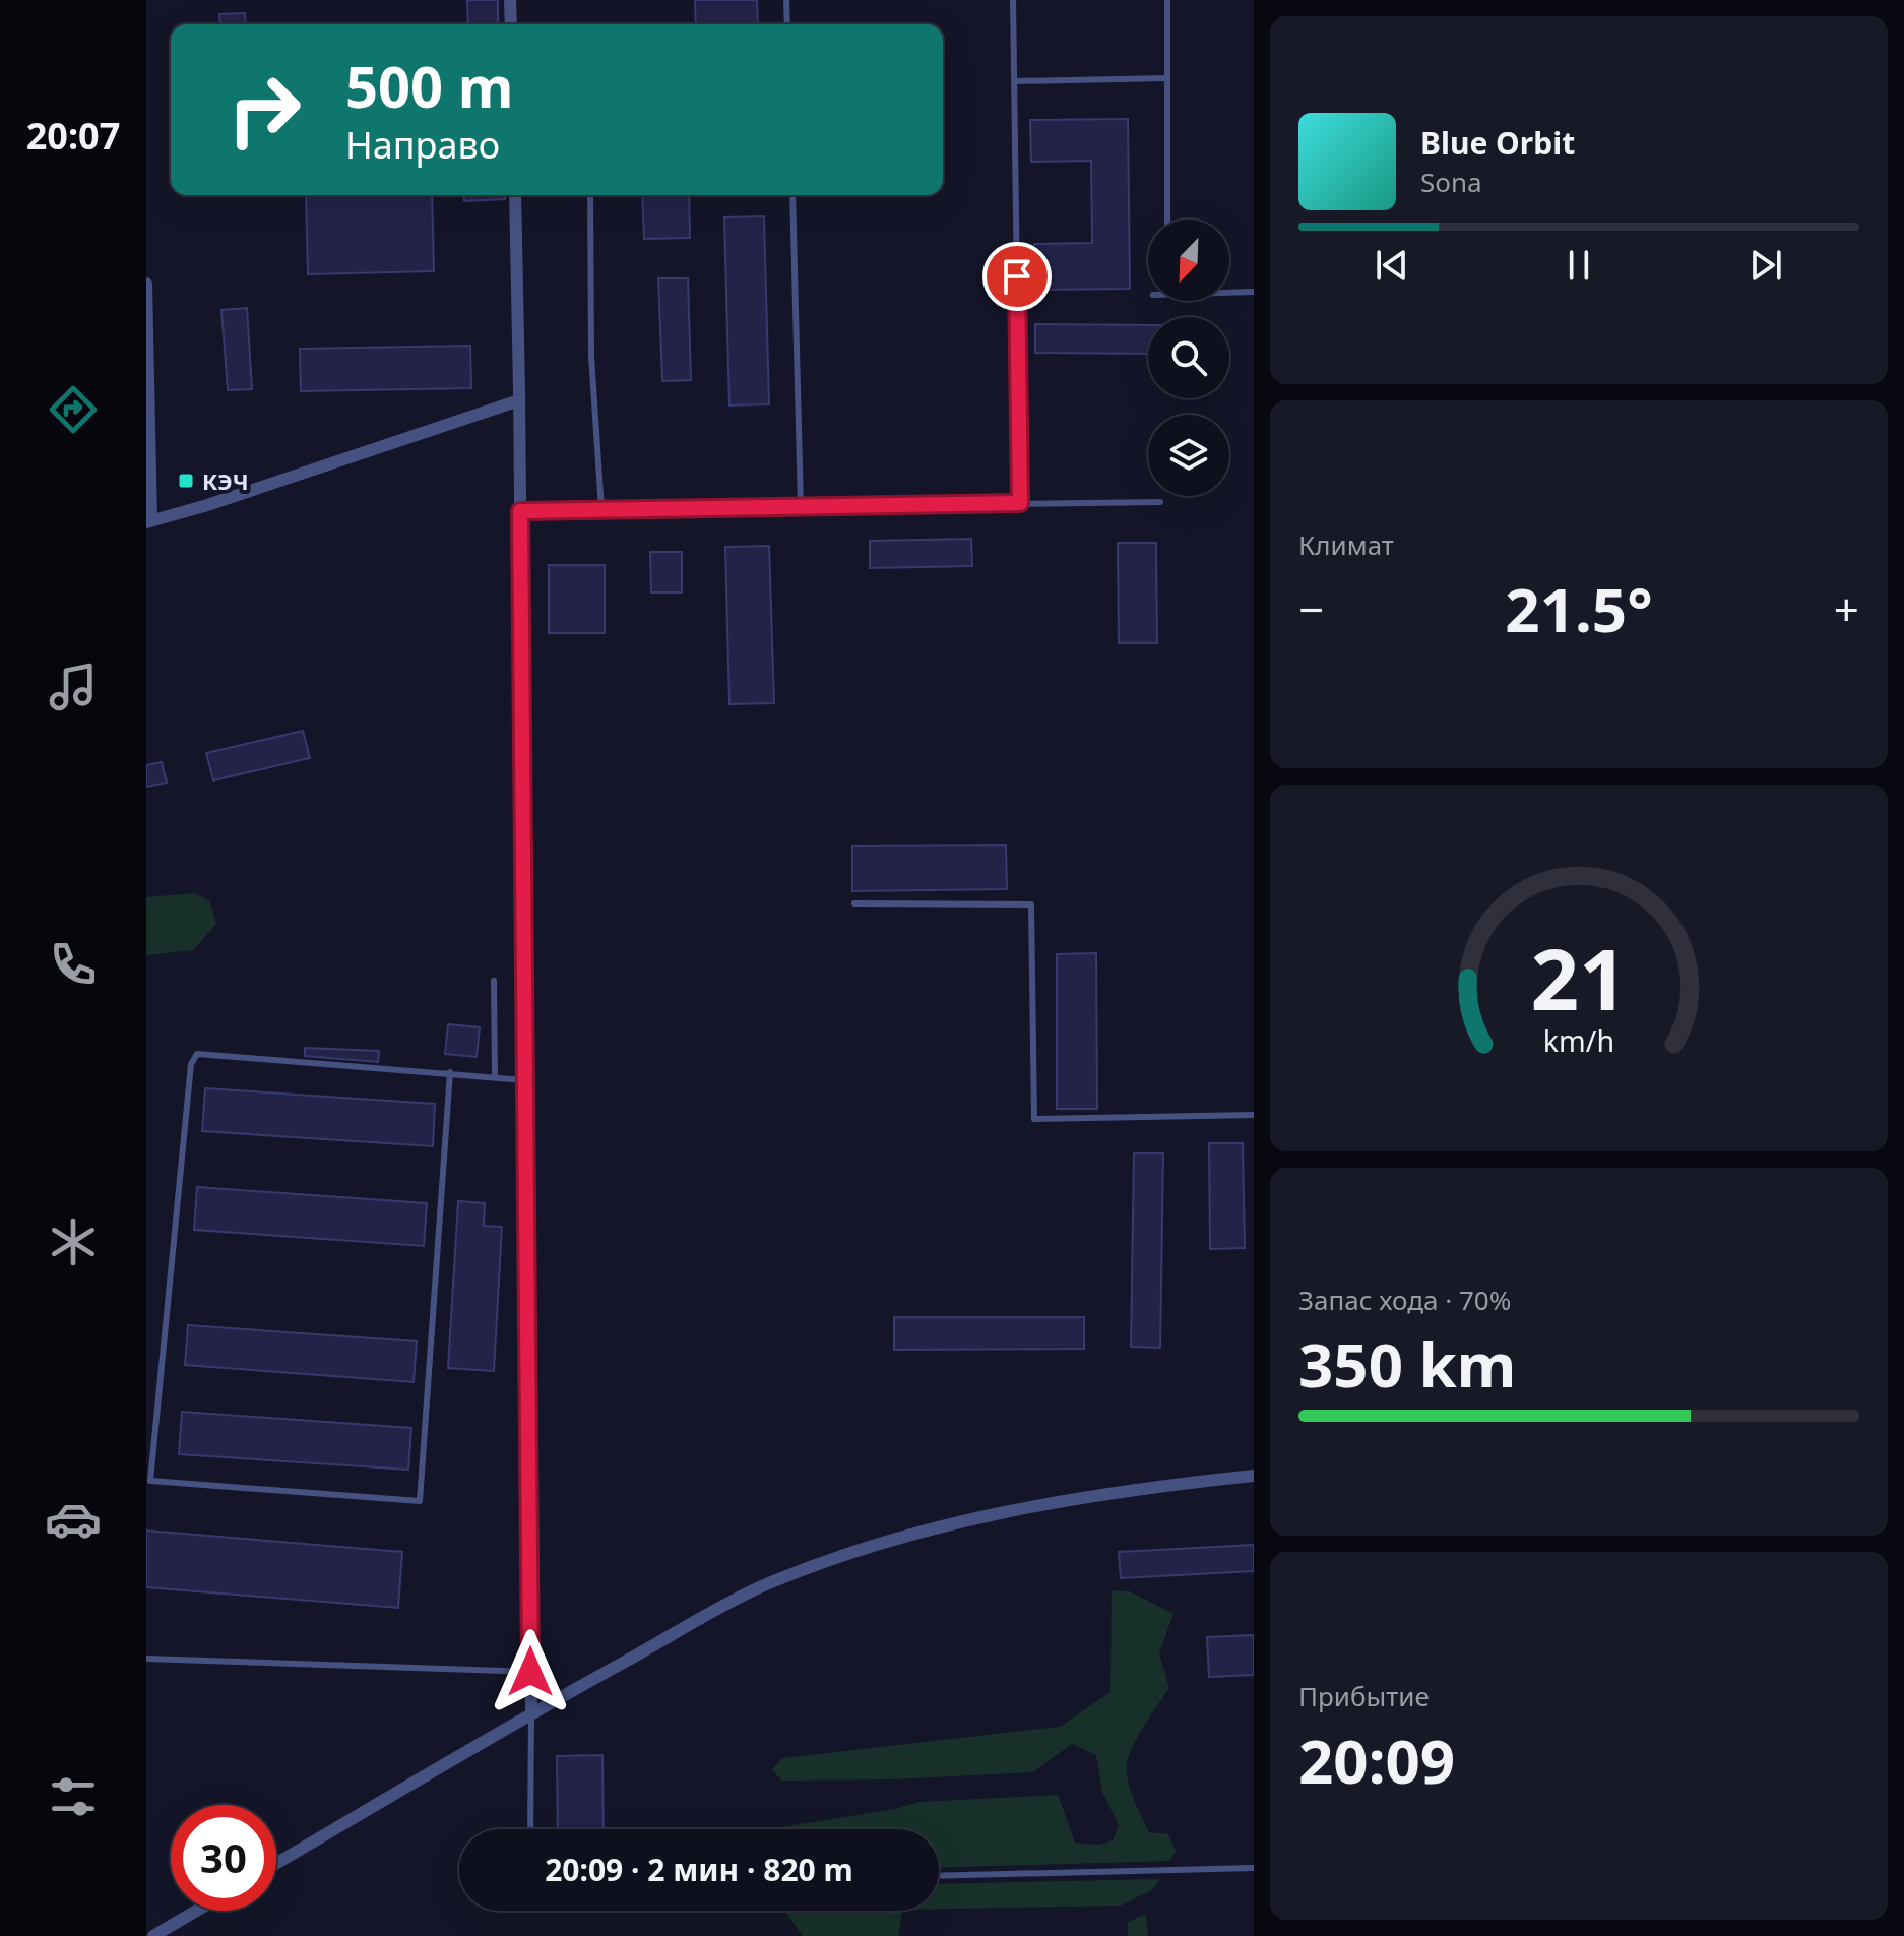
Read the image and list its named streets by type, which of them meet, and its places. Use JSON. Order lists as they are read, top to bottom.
{
  "places": {
    "transit": ["КЭЧ"]
  },
  "north": "bottom left",
  "page": {
    "tabs": "20:07",
    "turn": ["500 m", "Направо"],
    "song": ["Blue Orbit", "Sona"],
    "tile": [
      "Климат",
      ["Запас хода · 70%", "350 km"],
      ["Прибытие", "20:09"]
    ],
    "heat": ["−", "21.5°", "+"],
    "limit": "30",
    "trip": "20:09 · 2 мин · 820 m",
    "gauge": ["21", "km/h"]
  }
}
